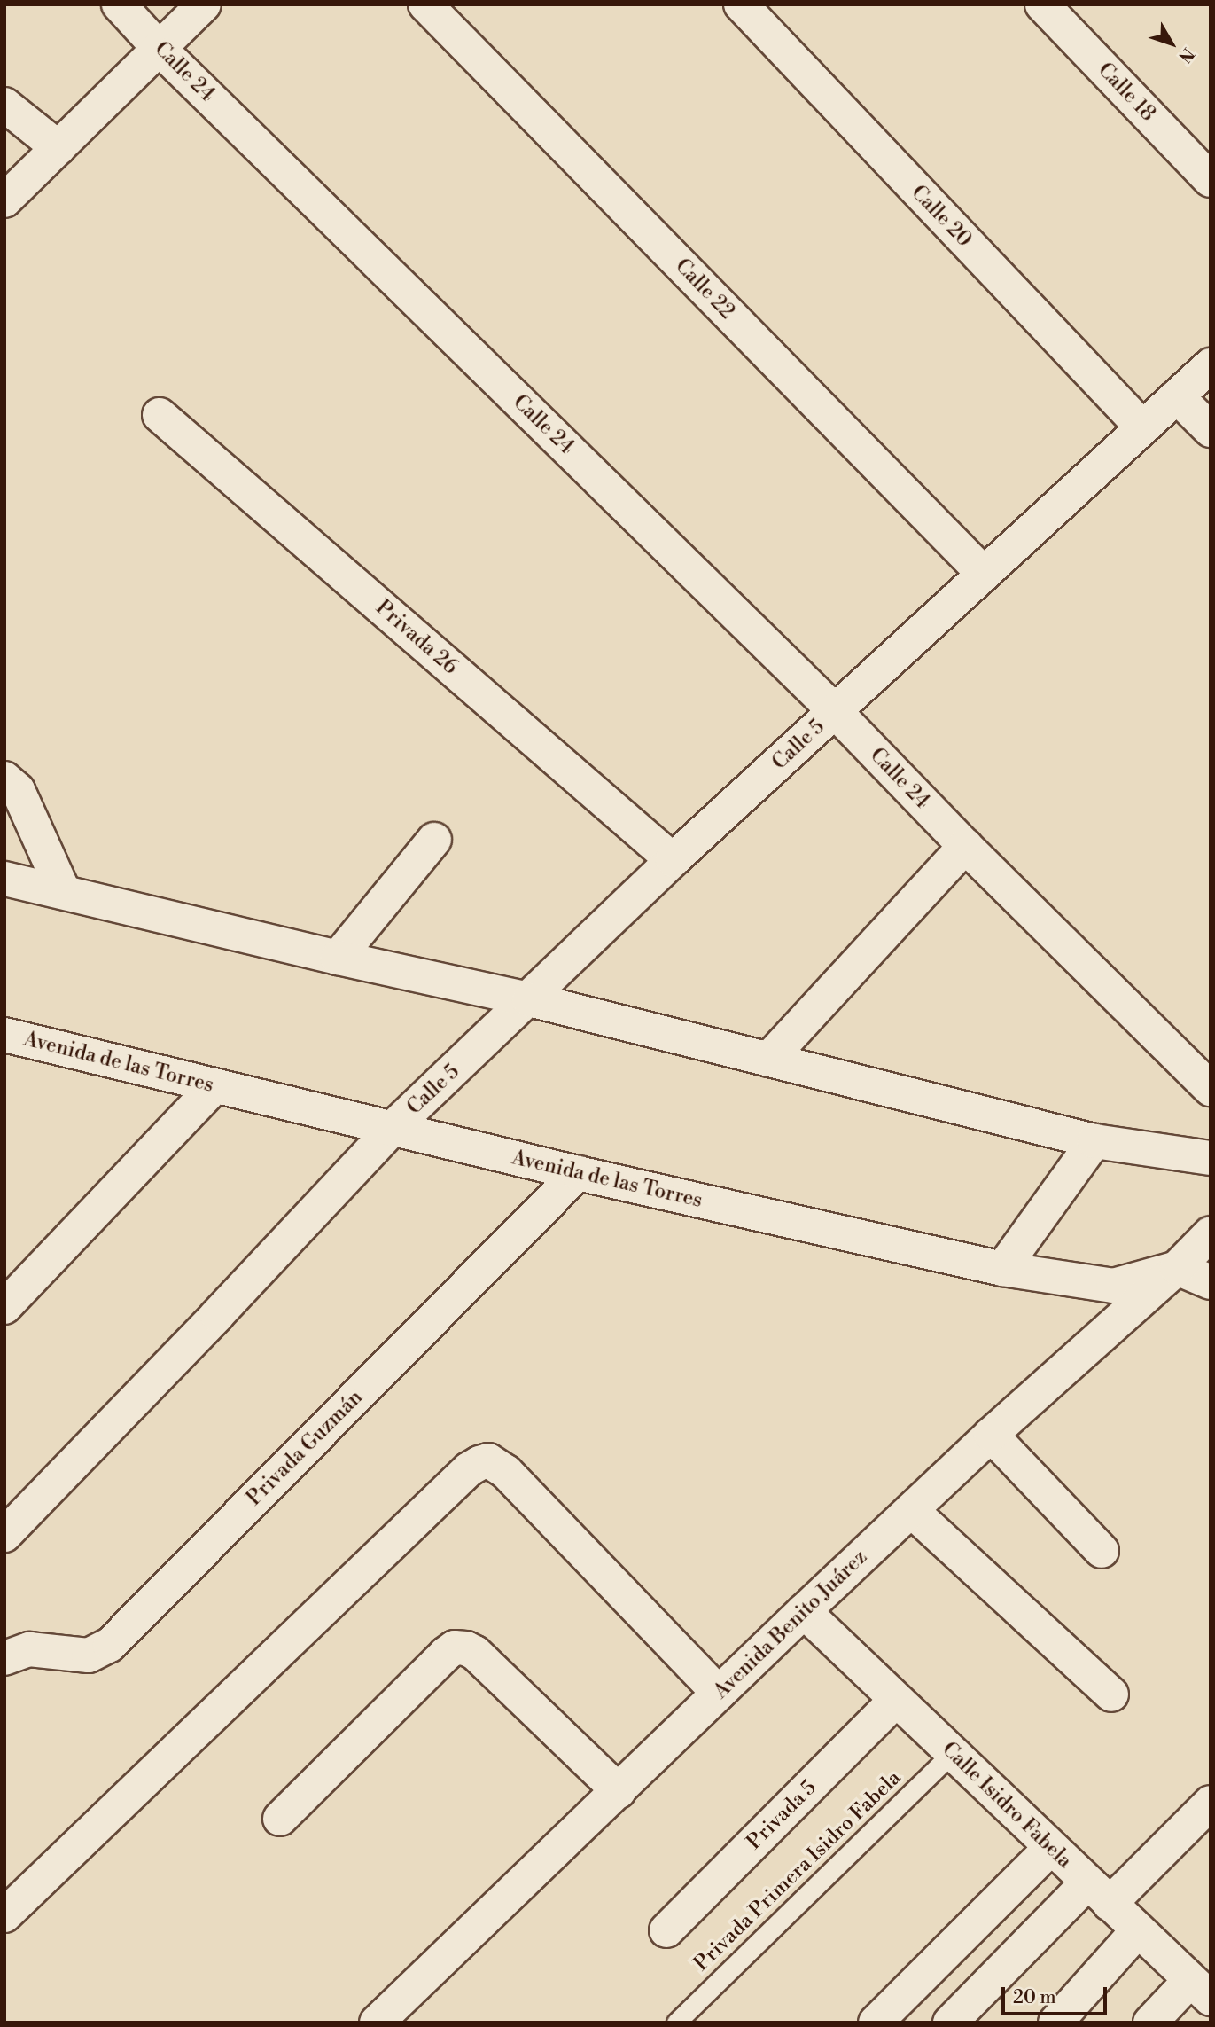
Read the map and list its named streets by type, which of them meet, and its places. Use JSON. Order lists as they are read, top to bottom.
{
  "streets": {
    "street": [
      "Calle 24",
      "Calle 18",
      "Calle 20",
      "Calle 22",
      "Privada 26",
      "Calle 5",
      "Avenida de las Torres",
      "Privada Guzmán",
      "Avenida Benito Juárez",
      "Calle Isidro Fabela",
      "Privada 5"
    ],
    "lane": ["Privada Primera Isidro Fabela"]
  },
  "crossings": [
    ["Calle 24", "Calle 5"],
    ["Calle 20", "Calle 5"],
    ["Calle 22", "Calle 5"],
    ["Privada 26", "Calle 5"],
    ["Calle 5", "Avenida de las Torres"],
    ["Avenida de las Torres", "Privada Guzmán"],
    ["Avenida de las Torres", "Avenida Benito Juárez"],
    ["Avenida Benito Juárez", "Calle Isidro Fabela"],
    ["Calle Isidro Fabela", "Privada 5"],
    ["Calle Isidro Fabela", "Privada Primera Isidro Fabela"]
  ],
  "scale_bar": "20 m",
  "north": "bottom right"
}
